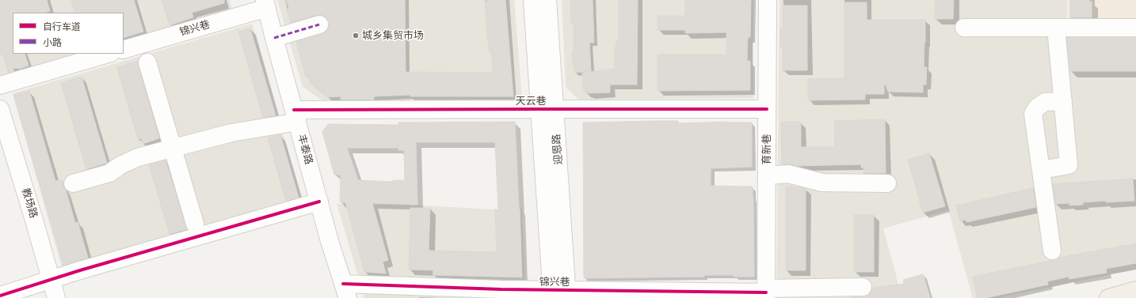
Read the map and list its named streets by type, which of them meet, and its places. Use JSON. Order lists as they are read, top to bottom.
{
  "streets": {
    "street": [
      "锦兴巷",
      "天云巷",
      "丰泰路",
      "迎恩路",
      "育新巷",
      "教场路"
    ]
  },
  "crossings": [
    ["锦兴巷", "丰泰路"],
    ["锦兴巷", "迎恩路"],
    ["锦兴巷", "育新巷"],
    ["天云巷", "丰泰路"],
    ["天云巷", "迎恩路"],
    ["天云巷", "育新巷"]
  ],
  "places": ["城乡集贸市场"],
  "legend": ["自行车道", "小路"]
}
